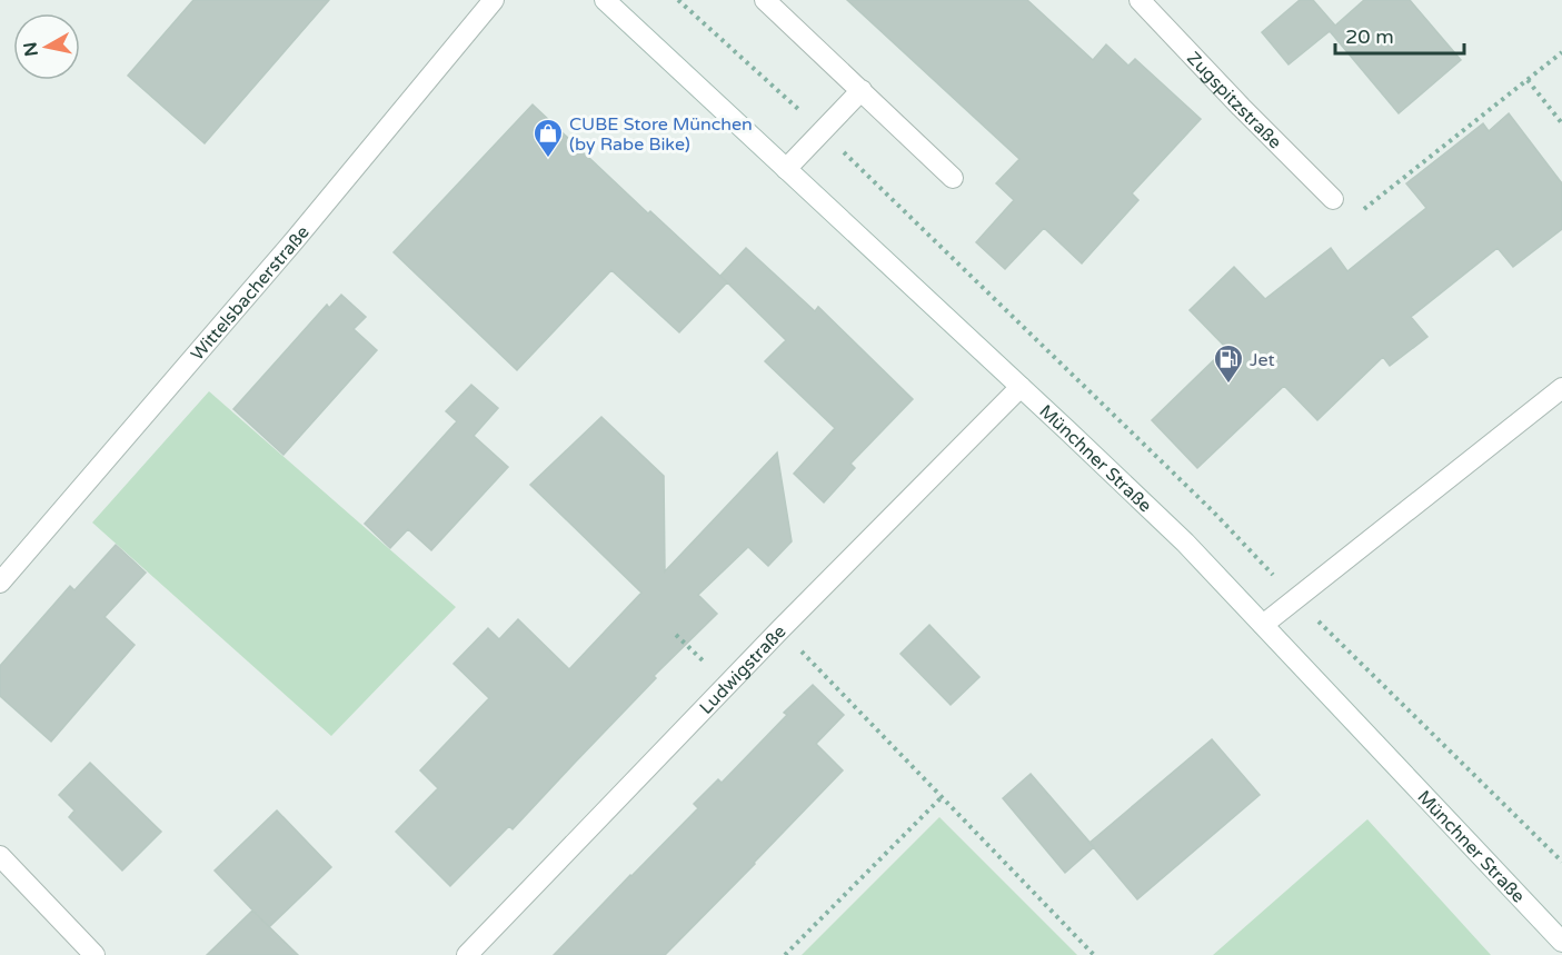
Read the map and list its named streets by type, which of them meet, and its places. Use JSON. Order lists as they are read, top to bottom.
{
  "streets": {
    "street": [
      "Zugspitzstraße",
      "Wittelsbacherstraße",
      "Münchner Straße",
      "Ludwigstraße"
    ]
  },
  "crossings": [
    ["Münchner Straße", "Ludwigstraße"]
  ],
  "places": {
    "shop": ["CUBE Store München (by Rabe Bike)"],
    "fuel station": ["Jet"]
  },
  "scale_bar": "20 m",
  "north": "left"
}
